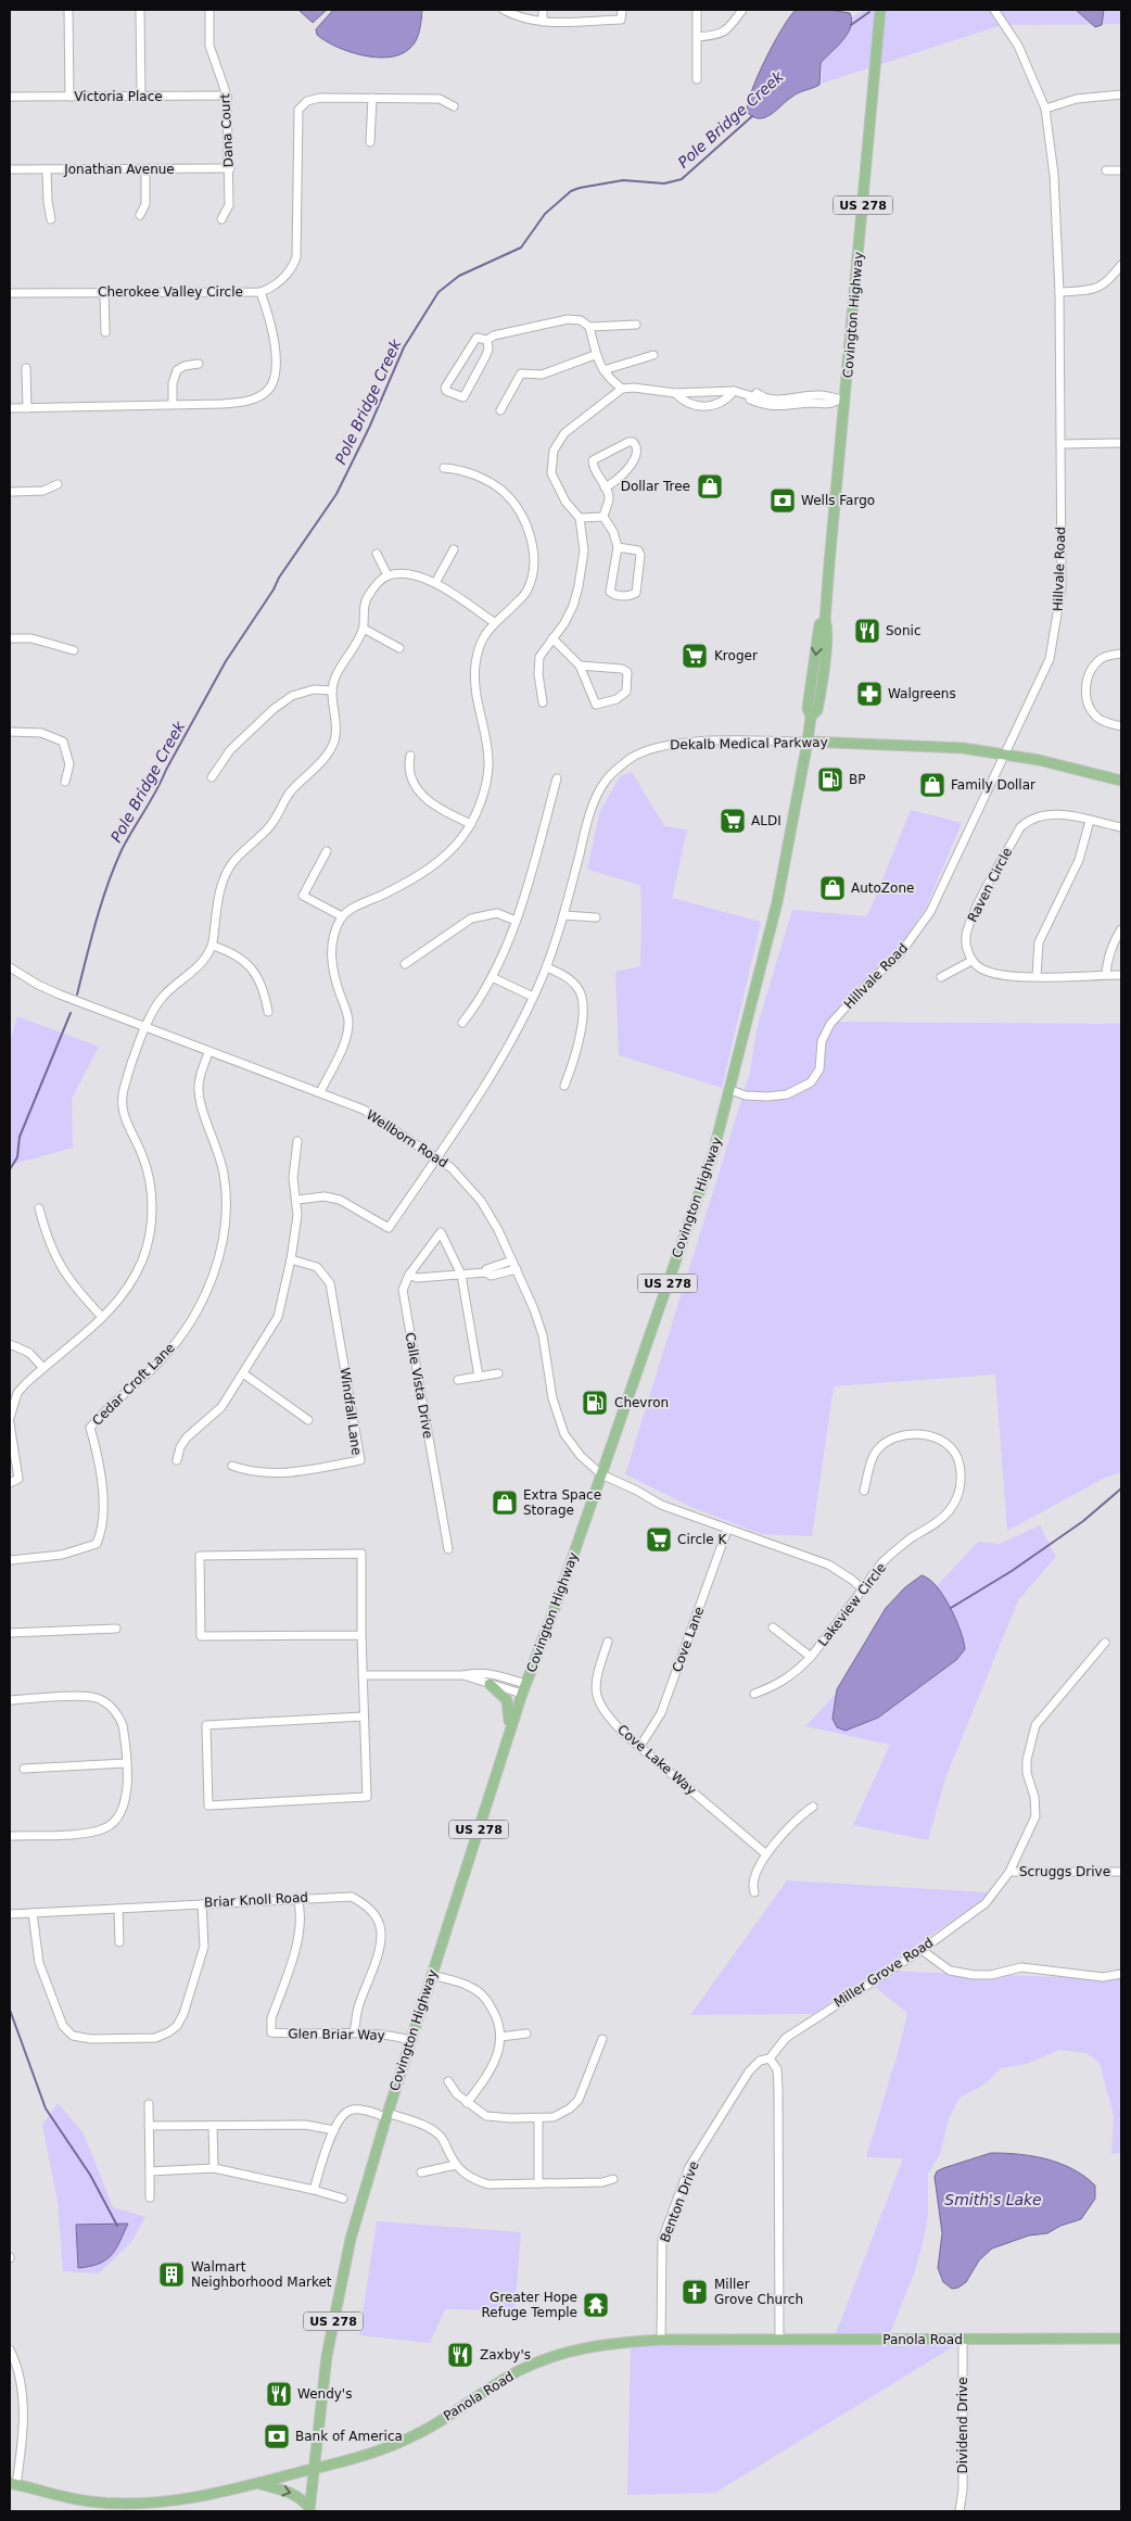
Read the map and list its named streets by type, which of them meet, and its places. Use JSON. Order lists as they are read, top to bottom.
{
  "streets": {
    "main road": [
      "US 278",
      "Covington Highway",
      "Dekalb Medical Parkway",
      "Panola Road"
    ],
    "street": [
      "Victoria Place",
      "Dana Court",
      "Jonathan Avenue",
      "Cherokee Valley Circle",
      "Hillvale Road",
      "Raven Circle",
      "Wellborn Road",
      "Cedar Croft Lane",
      "Calle Vista Drive",
      "Windfall Lane",
      "Lakeview Circle",
      "Cove Lane",
      "Cove Lake Way",
      "Scruggs Drive",
      "Briar Knoll Road",
      "Miller Grove Road",
      "Glen Briar Way",
      "Benton Drive",
      "Dividend Drive"
    ]
  },
  "crossings": [
    ["Victoria Place", "Dana Court"],
    ["Dana Court", "Jonathan Avenue"],
    ["Covington Highway", "Hillvale Road"],
    ["Covington Highway", "Dekalb Medical Parkway"],
    ["Covington Highway", "Wellborn Road"],
    ["Covington Highway", "Glen Briar Way"],
    ["Covington Highway", "Panola Road"],
    ["Hillvale Road", "Dekalb Medical Parkway"],
    ["Dekalb Medical Parkway", "Wellborn Road"],
    ["Wellborn Road", "Cedar Croft Lane"],
    ["Cove Lane", "Cove Lake Way"],
    ["Scruggs Drive", "Miller Grove Road"],
    ["Briar Knoll Road", "Glen Briar Way"],
    ["Miller Grove Road", "Benton Drive"],
    ["Benton Drive", "Panola Road"],
    ["Panola Road", "Dividend Drive"]
  ],
  "water": ["Pole Bridge Creek", "Smith's Lake"],
  "places": {
    "shop": [
      "Dollar Tree",
      "Family Dollar",
      "AutoZone",
      "Extra Space Storage"
    ],
    "bank": ["Wells Fargo", "Bank of America"],
    "restaurant": ["Sonic", "Zaxby's", "Wendy's"],
    "supermarket": ["Kroger", "ALDI", "Circle K"],
    "pharmacy": ["Walgreens"],
    "fuel station": ["BP", "Chevron"],
    "building": ["Walmart Neighborhood Market"],
    "church": ["Miller Grove Church"],
    "temple": ["Greater Hope Refuge Temple"]
  }
}
